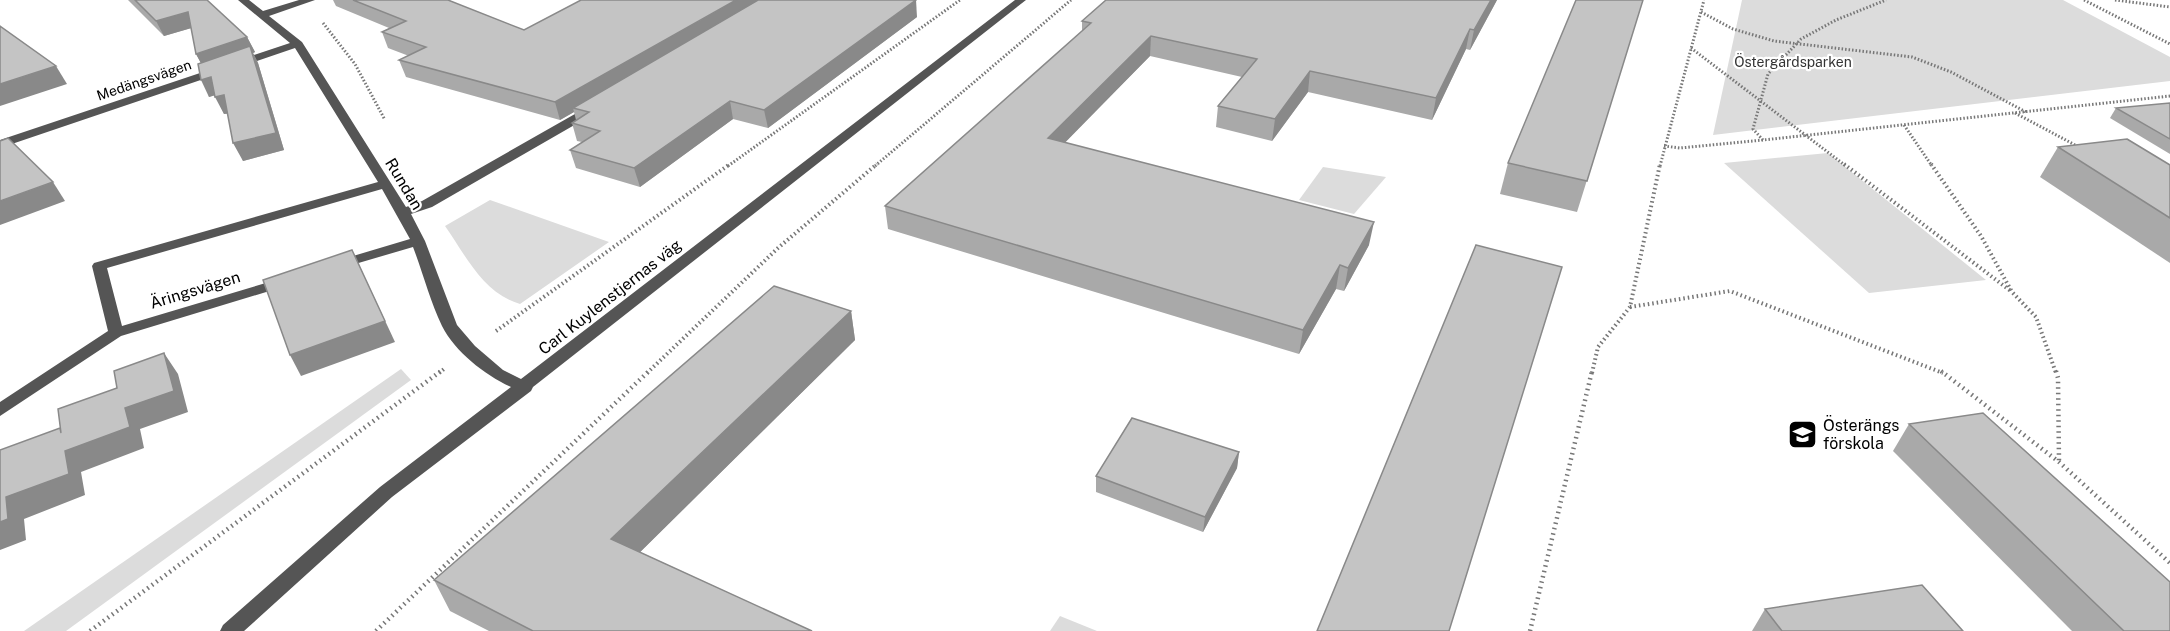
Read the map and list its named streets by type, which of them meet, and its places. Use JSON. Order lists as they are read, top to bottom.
{
  "streets": {
    "street": [
      "Medängsvägen",
      "Rundan",
      "Äringsvägen",
      "Carl Kuylenstjernas väg"
    ]
  },
  "crossings": [
    ["Medängsvägen", "Rundan"],
    ["Rundan", "Carl Kuylenstjernas väg"]
  ],
  "parks": ["Östergårdsparken"],
  "places": {
    "school or university": ["Österängs förskola"]
  }
}
